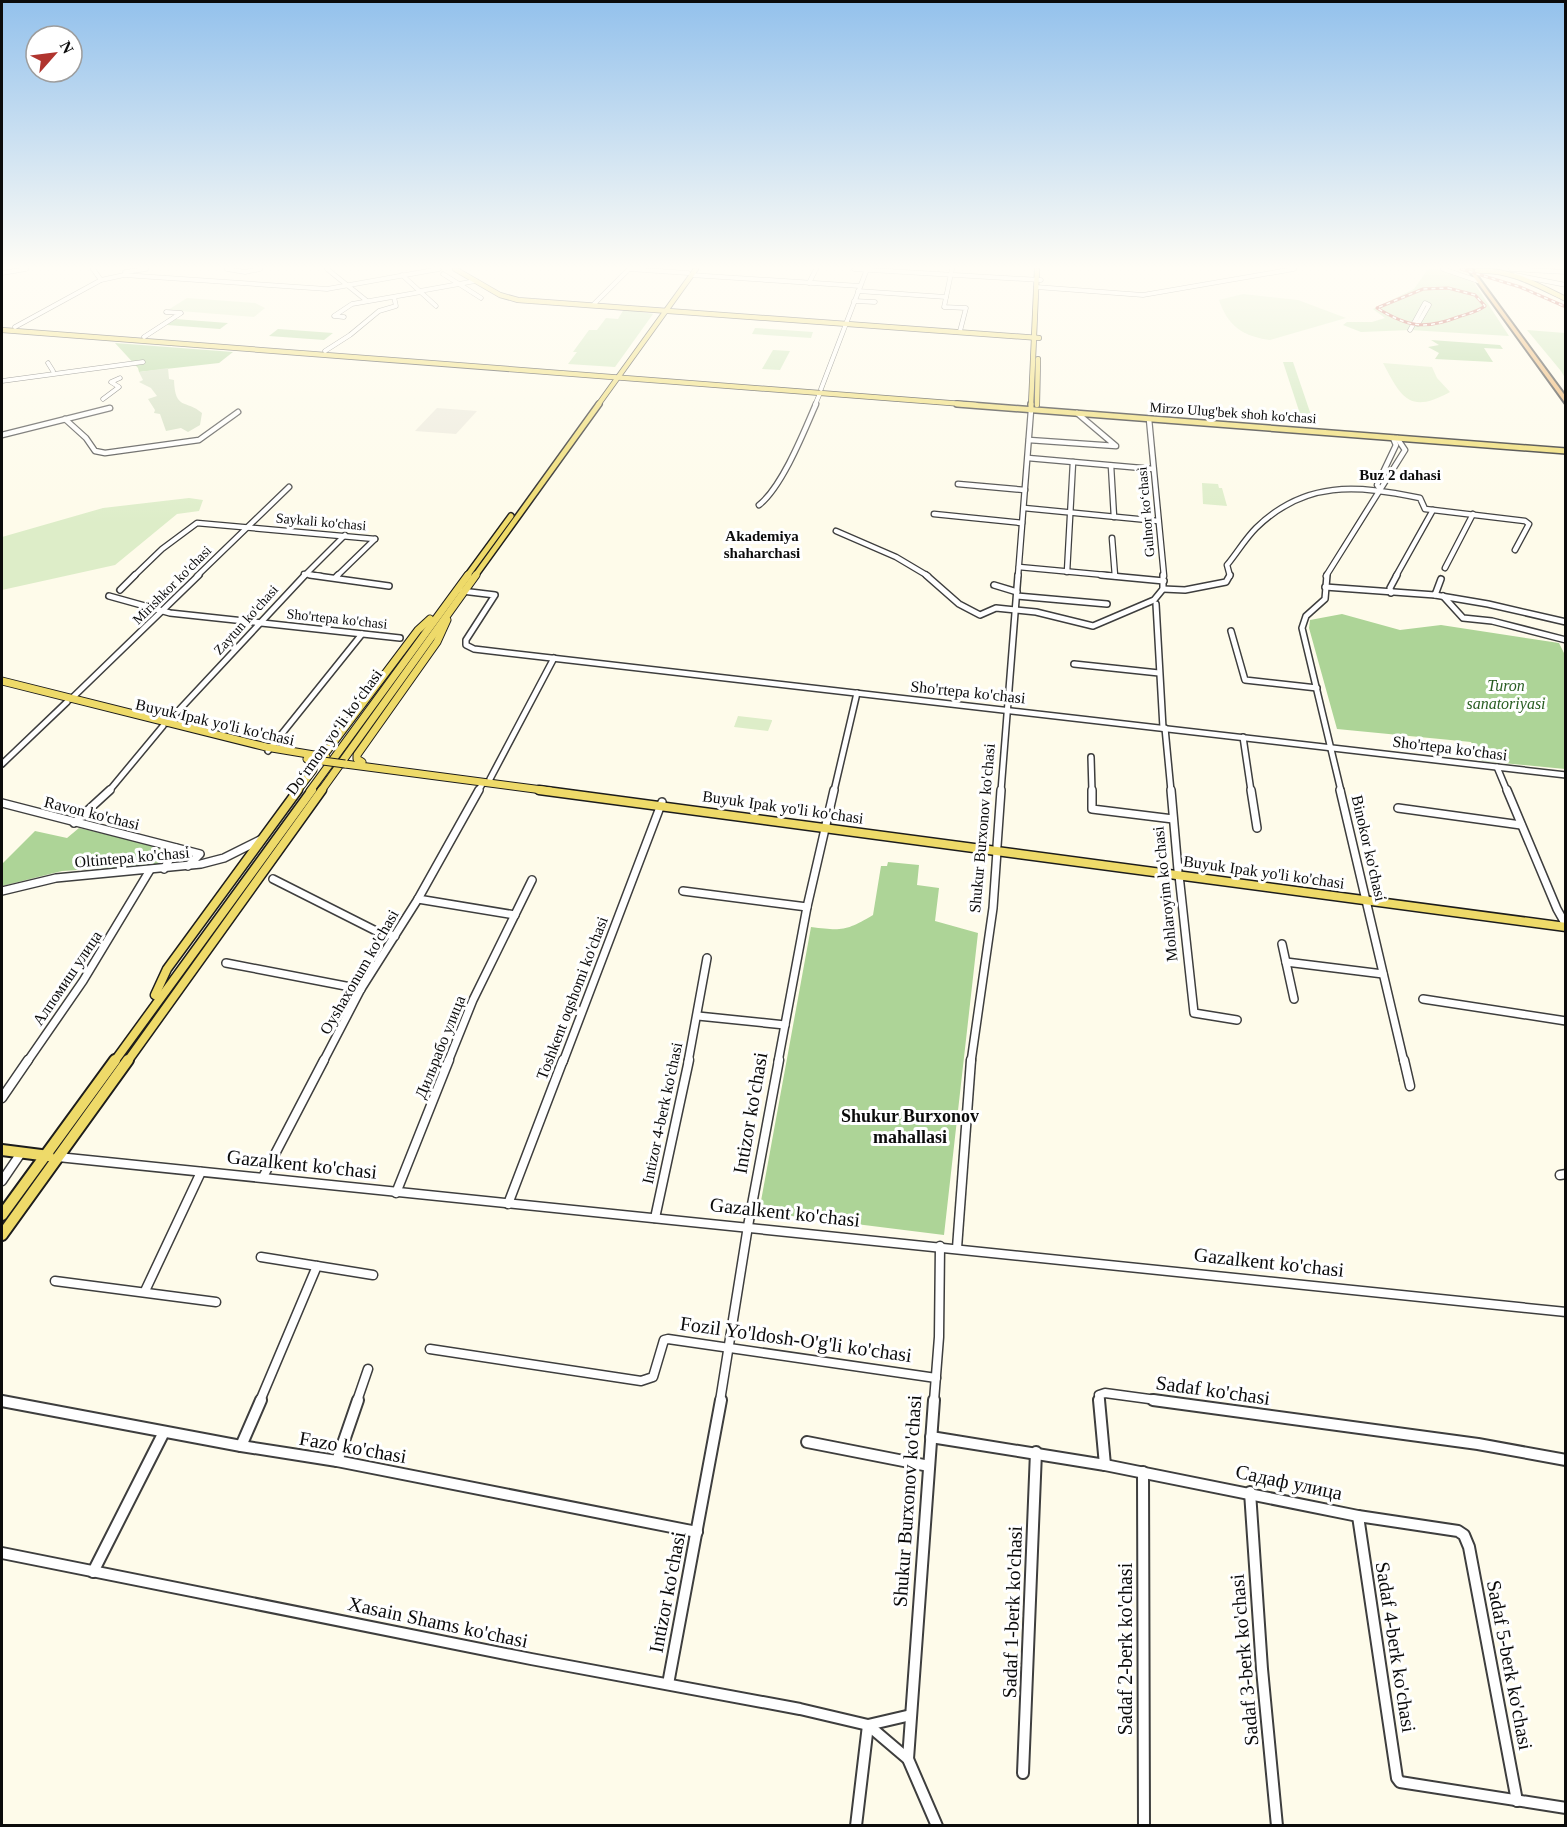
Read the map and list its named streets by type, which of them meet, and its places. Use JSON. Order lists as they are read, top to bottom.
{
  "streets": {
    "main road": [
      "Mirzo Ulug'bek shoh ko'chasi",
      "Buyuk Ipak yo'li ko'chasi",
      "Do‘rmon yo‘li ko‘chasi",
      "Gazalkent ko'chasi"
    ],
    "street": [
      "Gulnor koʻchasi",
      "Saykali ko'chasi",
      "Mirishkor ko'chasi",
      "Sho'rtepa ko'chasi",
      "Zaytun ko'chasi",
      "Ravon ko'chasi",
      "Shukur Burxonov ko'chasi",
      "Binokor ko'chasi",
      "Oltintepa ko'chasi",
      "Mohlaroyim ko'chasi",
      "Oyshaxonum ko'chasi",
      "Алпомиш улица",
      "Toshkent oqshomi ko'chasi",
      "Дильрабо улица",
      "Intizor 4-berk ko'chasi",
      "Intizor ko'chasi",
      "Fozil Yo'ldosh-O'g'li ko'chasi",
      "Sadaf ko'chasi",
      "Fazo ko'chasi",
      "Садаф улица",
      "Sadaf 1-berk ko'chasi",
      "Xasain Shams ko'chasi",
      "Sadaf 4-berk ko'chasi",
      "Sadaf 2-berk ko'chasi",
      "Sadaf 3-berk ko'chasi",
      "Sadaf 5-berk ko'chasi"
    ]
  },
  "crossings": [
    ["Mirzo Ulug'bek shoh ko'chasi", "Gulnor koʻchasi"],
    ["Mirzo Ulug'bek shoh ko'chasi", "Do‘rmon yo‘li ko‘chasi"],
    ["Mirzo Ulug'bek shoh ko'chasi", "Shukur Burxonov ko'chasi"],
    ["Saykali ko'chasi", "Mirishkor ko'chasi"],
    ["Saykali ko'chasi", "Zaytun ko'chasi"],
    ["Mirishkor ko'chasi", "Sho'rtepa ko'chasi"],
    ["Mirishkor ko'chasi", "Buyuk Ipak yo'li ko'chasi"],
    ["Sho'rtepa ko'chasi", "Zaytun ko'chasi"],
    ["Sho'rtepa ko'chasi", "Do‘rmon yo‘li ko‘chasi"],
    ["Sho'rtepa ko'chasi", "Shukur Burxonov ko'chasi"],
    ["Sho'rtepa ko'chasi", "Binokor ko'chasi"],
    ["Sho'rtepa ko'chasi", "Mohlaroyim ko'chasi"],
    ["Sho'rtepa ko'chasi", "Oyshaxonum ko'chasi"],
    ["Sho'rtepa ko'chasi", "Intizor ko'chasi"],
    ["Zaytun ko'chasi", "Buyuk Ipak yo'li ko'chasi"],
    ["Zaytun ko'chasi", "Ravon ko'chasi"],
    ["Buyuk Ipak yo'li ko'chasi", "Shukur Burxonov ko'chasi"],
    ["Buyuk Ipak yo'li ko'chasi", "Binokor ko'chasi"],
    ["Buyuk Ipak yo'li ko'chasi", "Mohlaroyim ko'chasi"],
    ["Buyuk Ipak yo'li ko'chasi", "Oyshaxonum ko'chasi"],
    ["Buyuk Ipak yo'li ko'chasi", "Toshkent oqshomi ko'chasi"],
    ["Buyuk Ipak yo'li ko'chasi", "Intizor ko'chasi"],
    ["Do‘rmon yo‘li ko‘chasi", "Gazalkent ko'chasi"],
    ["Ravon ko'chasi", "Oltintepa ko'chasi"],
    ["Shukur Burxonov ko'chasi", "Gazalkent ko'chasi"],
    ["Shukur Burxonov ko'chasi", "Fozil Yo'ldosh-O'g'li ko'chasi"],
    ["Oltintepa ko'chasi", "Алпомиш улица"],
    ["Oyshaxonum ko'chasi", "Gazalkent ko'chasi"],
    ["Toshkent oqshomi ko'chasi", "Gazalkent ko'chasi"],
    ["Дильрабо улица", "Gazalkent ko'chasi"],
    ["Intizor 4-berk ko'chasi", "Gazalkent ko'chasi"],
    ["Intizor ko'chasi", "Gazalkent ko'chasi"],
    ["Intizor ko'chasi", "Fozil Yo'ldosh-O'g'li ko'chasi"],
    ["Intizor ko'chasi", "Fazo ko'chasi"],
    ["Intizor ko'chasi", "Xasain Shams ko'chasi"],
    ["Sadaf ko'chasi", "Садаф улица"],
    ["Садаф улица", "Sadaf 4-berk ko'chasi"],
    ["Садаф улица", "Sadaf 2-berk ko'chasi"],
    ["Садаф улица", "Sadaf 3-berk ko'chasi"],
    ["Садаф улица", "Sadaf 5-berk ko'chasi"],
    ["Sadaf 4-berk ko'chasi", "Sadaf 5-berk ko'chasi"]
  ],
  "districts": ["Buz 2 dahasi", "Akademiya shaharchasi", "Shukur Burxonov mahallasi"],
  "parks": ["Turon sanatoriyasi"],
  "north": "top right"
}
